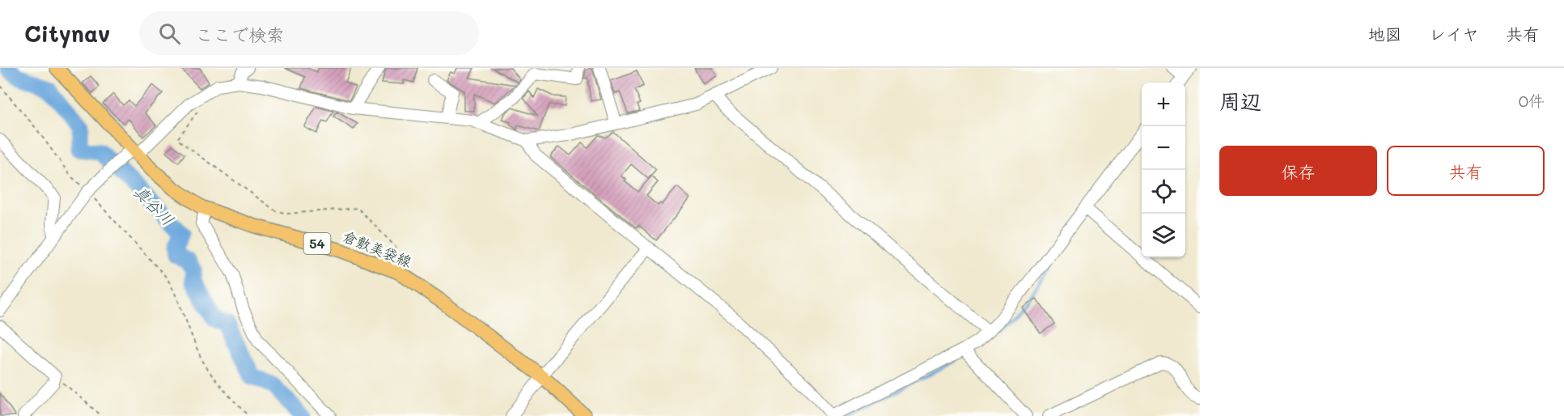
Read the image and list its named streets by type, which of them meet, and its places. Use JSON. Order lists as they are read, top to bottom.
{
  "streets": {
    "main road": ["54", "倉敷美袋線"]
  },
  "water": ["真谷川"],
  "page": {
    "header": "Citynav",
    "search": "ここで検索",
    "nav": ["地図", "レイヤ", "共有"],
    "heading": ["周辺", "0件"],
    "map_buttons": ["+", "−"],
    "buttons": ["保存", "共有"]
  }
}
